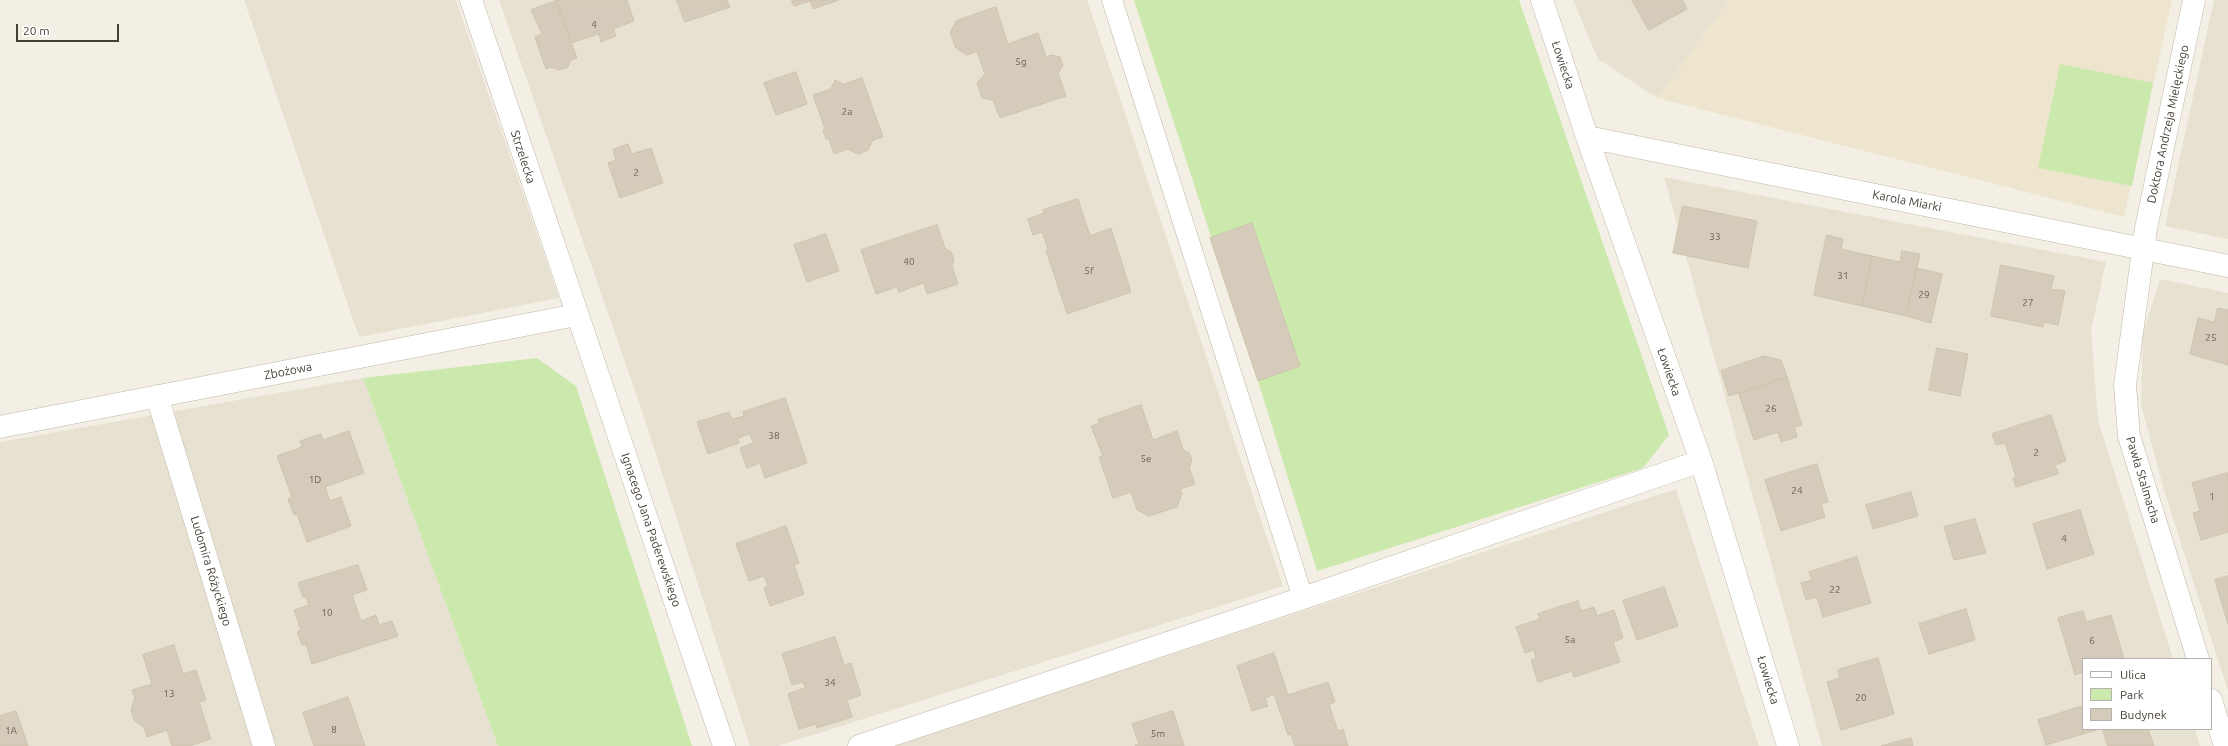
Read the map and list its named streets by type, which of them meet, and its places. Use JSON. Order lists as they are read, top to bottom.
{
  "streets": {
    "street": [
      "Łowiecka",
      "Doktora Andrzeja Mielęckiego",
      "Strzelecka",
      "Karola Miarki",
      "Zbożowa",
      "Pawła Stalmacha",
      "Ignacego Jana Paderewskiego",
      "Ludomira Różyckiego"
    ]
  },
  "crossings": [
    ["Łowiecka", "Karola Miarki"],
    ["Doktora Andrzeja Mielęckiego", "Karola Miarki"],
    ["Doktora Andrzeja Mielęckiego", "Pawła Stalmacha"],
    ["Strzelecka", "Zbożowa"],
    ["Strzelecka", "Ignacego Jana Paderewskiego"],
    ["Karola Miarki", "Pawła Stalmacha"],
    ["Zbożowa", "Ignacego Jana Paderewskiego"],
    ["Zbożowa", "Ludomira Różyckiego"]
  ],
  "house_numbers": [
    "4",
    "5g",
    "2a",
    "2",
    "33",
    "40",
    "5f",
    "31",
    "29",
    "27",
    "25",
    "26",
    "38",
    "2",
    "5e",
    "1D",
    "24",
    "1",
    "4",
    "22",
    "10",
    "5a",
    "6",
    "34",
    "13",
    "20",
    "8",
    "1A",
    "5m"
  ],
  "legend": ["Ulica", "Park", "Budynek"],
  "scale_bar": "20 m"
}
